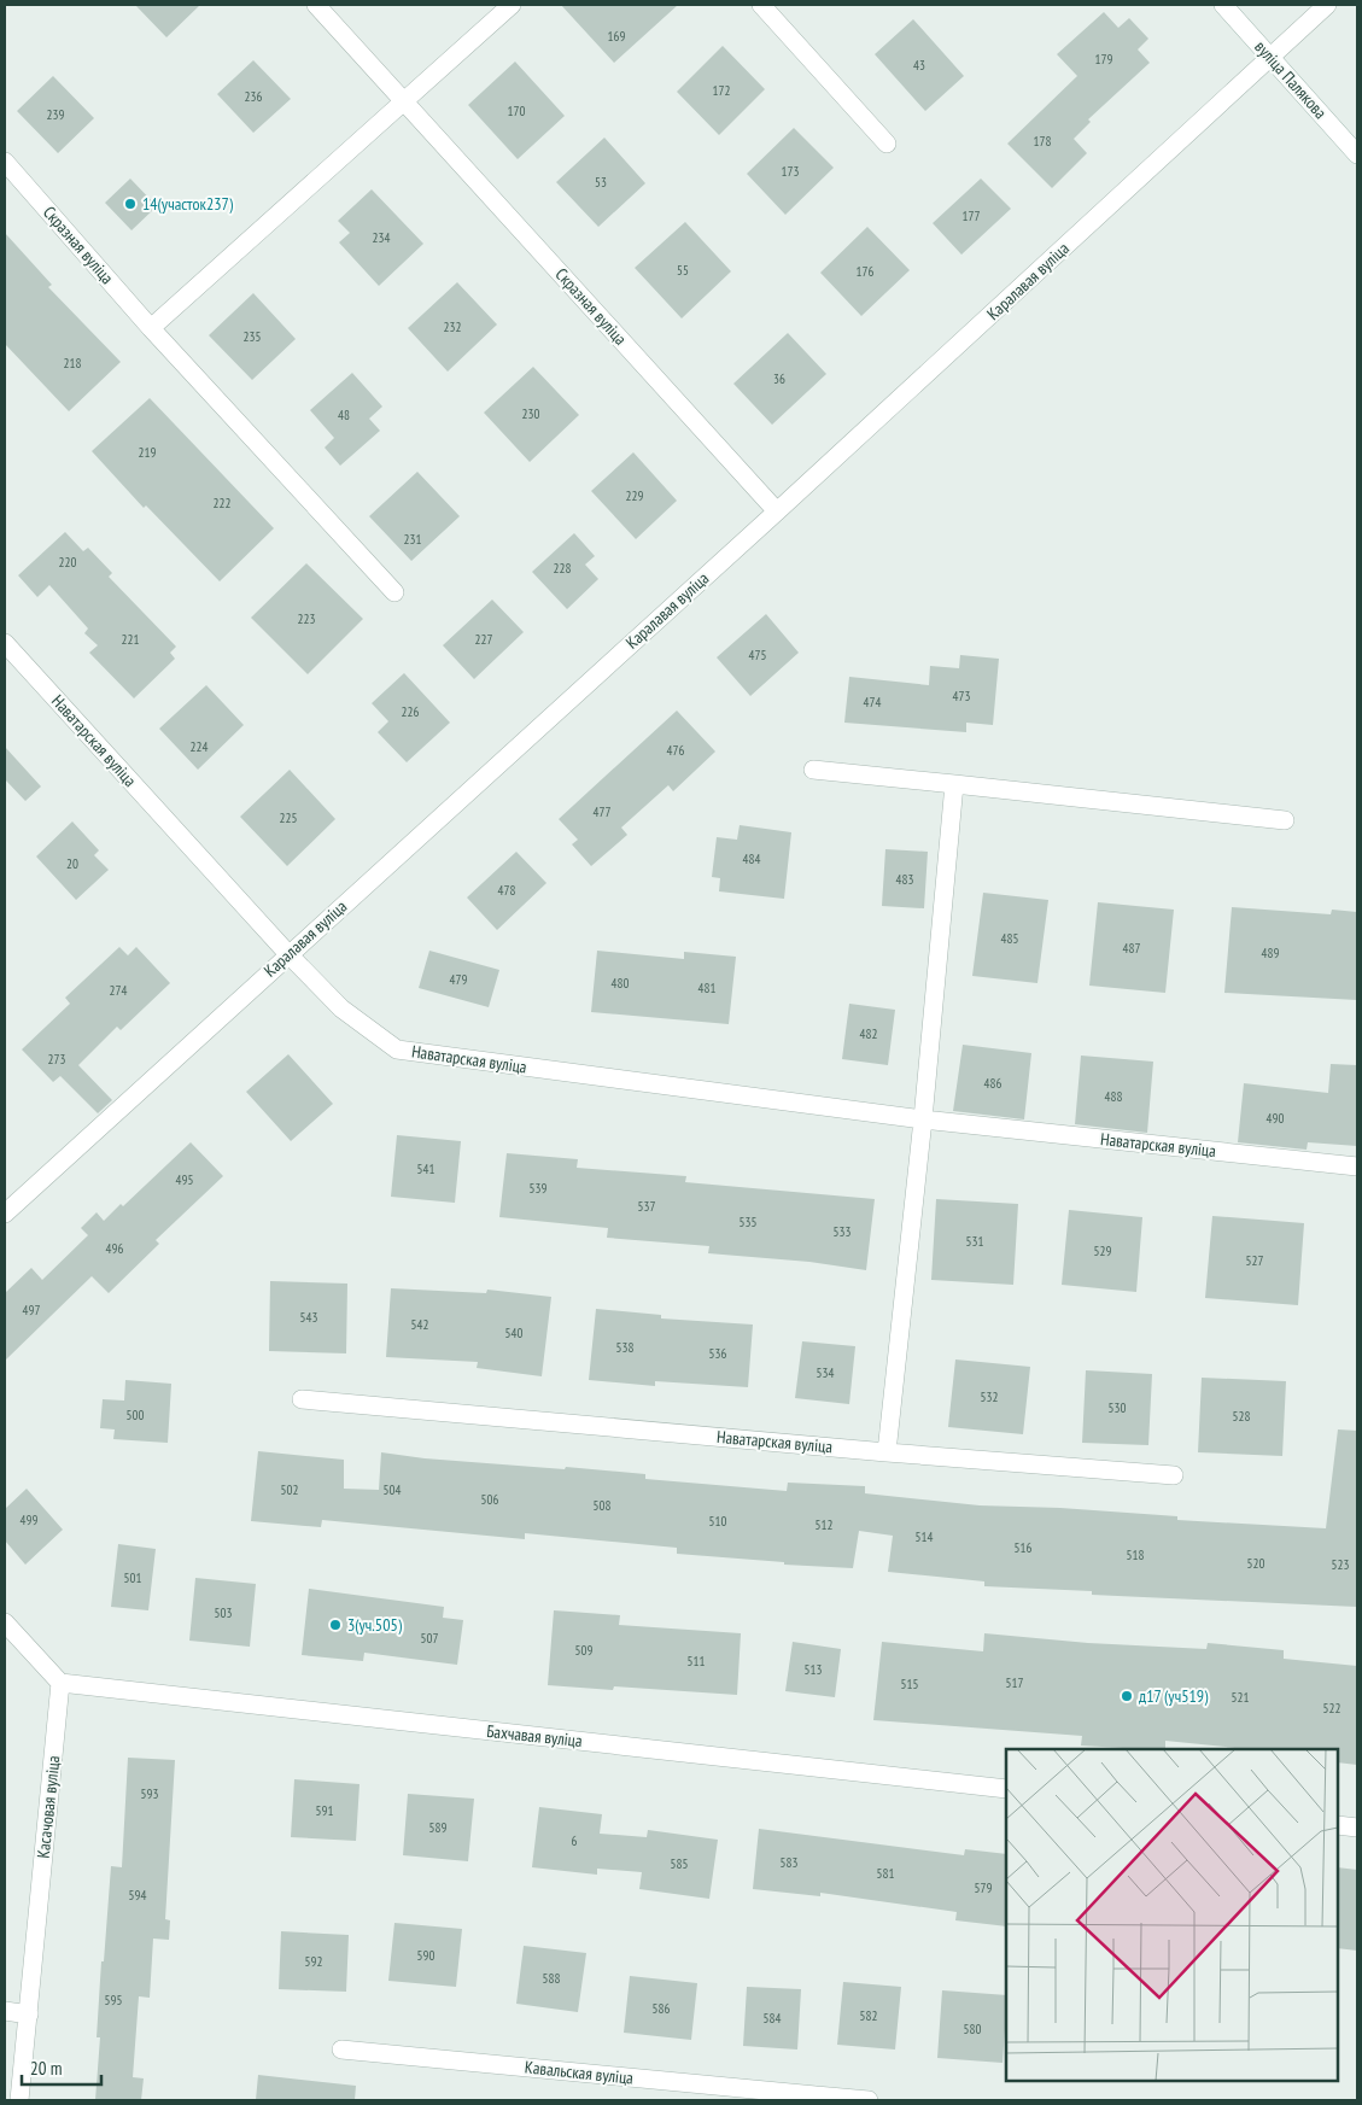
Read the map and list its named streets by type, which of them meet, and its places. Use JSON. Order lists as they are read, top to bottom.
{
  "streets": {
    "street": [
      "вуліца Палякова",
      "Скразная вуліца",
      "Каралавая вуліца",
      "Наватарская вуліца",
      "Бахчавая вуліца",
      "Касачовая вуліца",
      "Кавальская вуліца"
    ]
  },
  "crossings": [
    ["вуліца Палякова", "Каралавая вуліца"],
    ["Скразная вуліца", "Каралавая вуліца"],
    ["Каралавая вуліца", "Наватарская вуліца"],
    ["Бахчавая вуліца", "Касачовая вуліца"]
  ],
  "places": ["14(участок237)", "3(уч.505)", "д17 (уч519)"],
  "house_numbers": [
    "169",
    "179",
    "43",
    "172",
    "236",
    "170",
    "239",
    "178",
    "173",
    "53",
    "177",
    "234",
    "55",
    "176",
    "232",
    "235",
    "218",
    "36",
    "230",
    "48",
    "219",
    "229",
    "222",
    "231",
    "220",
    "228",
    "223",
    "221",
    "227",
    "475",
    "473",
    "474",
    "226",
    "224",
    "476",
    "477",
    "225",
    "484",
    "20",
    "483",
    "478",
    "485",
    "487",
    "489",
    "479",
    "480",
    "481",
    "274",
    "482",
    "273",
    "486",
    "488",
    "490",
    "541",
    "495",
    "539",
    "537",
    "535",
    "533",
    "531",
    "496",
    "529",
    "527",
    "497",
    "543",
    "542",
    "540",
    "538",
    "536",
    "534",
    "532",
    "530",
    "500",
    "528",
    "502",
    "504",
    "506",
    "508",
    "499",
    "510",
    "512",
    "514",
    "516",
    "518",
    "520",
    "523",
    "501",
    "503",
    "507",
    "509",
    "511",
    "513",
    "517",
    "515",
    "521",
    "522",
    "593",
    "591",
    "589",
    "6",
    "583",
    "585",
    "581",
    "579",
    "594",
    "590",
    "592",
    "588",
    "595",
    "586",
    "582",
    "584",
    "580"
  ],
  "scale_bar": "20 m"
}
